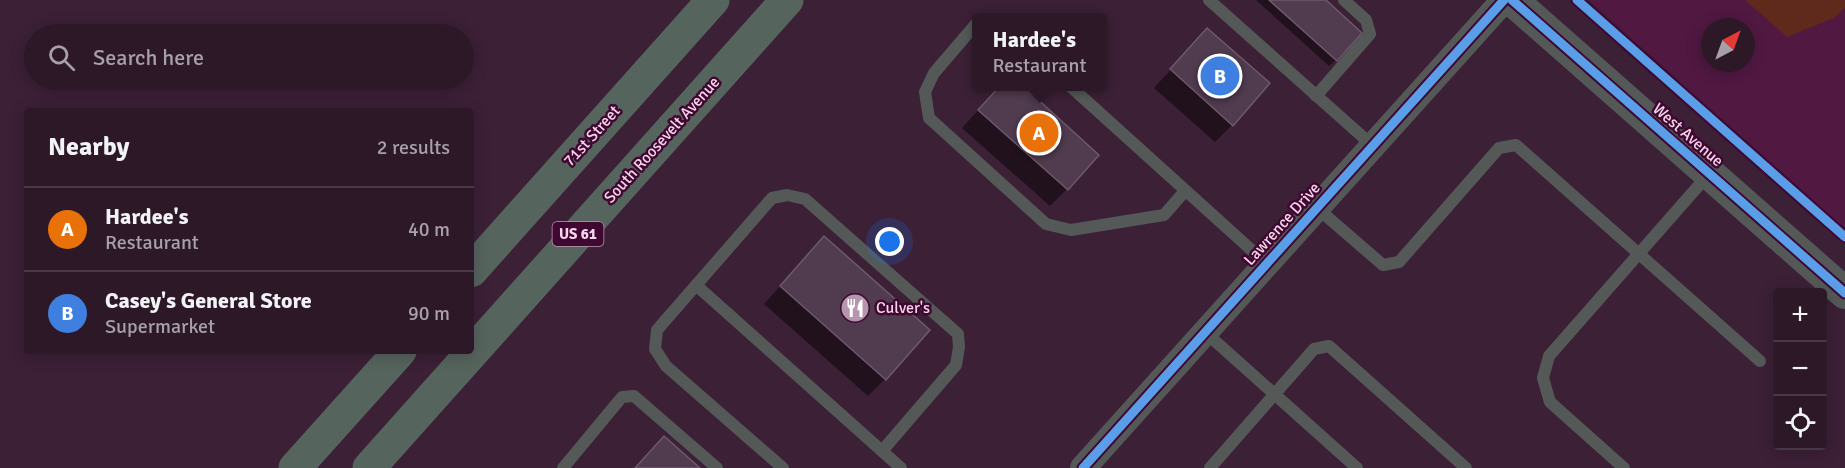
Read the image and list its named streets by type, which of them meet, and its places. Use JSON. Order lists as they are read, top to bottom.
{
  "streets": {
    "highway": ["71st Street", "South Roosevelt Avenue", "US 61"],
    "street": ["West Avenue", "Lawrence Drive"]
  },
  "places": {
    "restaurant": ["Culver's"]
  },
  "north": "top right",
  "page": {
    "popup": ["Hardee's", "Restaurant"],
    "search": "Search here",
    "pins": ["B", "A"],
    "heading": ["Nearby", "2 results"],
    "list": [
      {
        "mark": "A",
        "name": "Hardee's",
        "note": "Restaurant",
        "value": "40 m"
      },
      {
        "mark": "B",
        "name": "Casey's General Store",
        "note": "Supermarket",
        "value": "90 m"
      }
    ],
    "map_buttons": ["+", "−"]
  }
}
